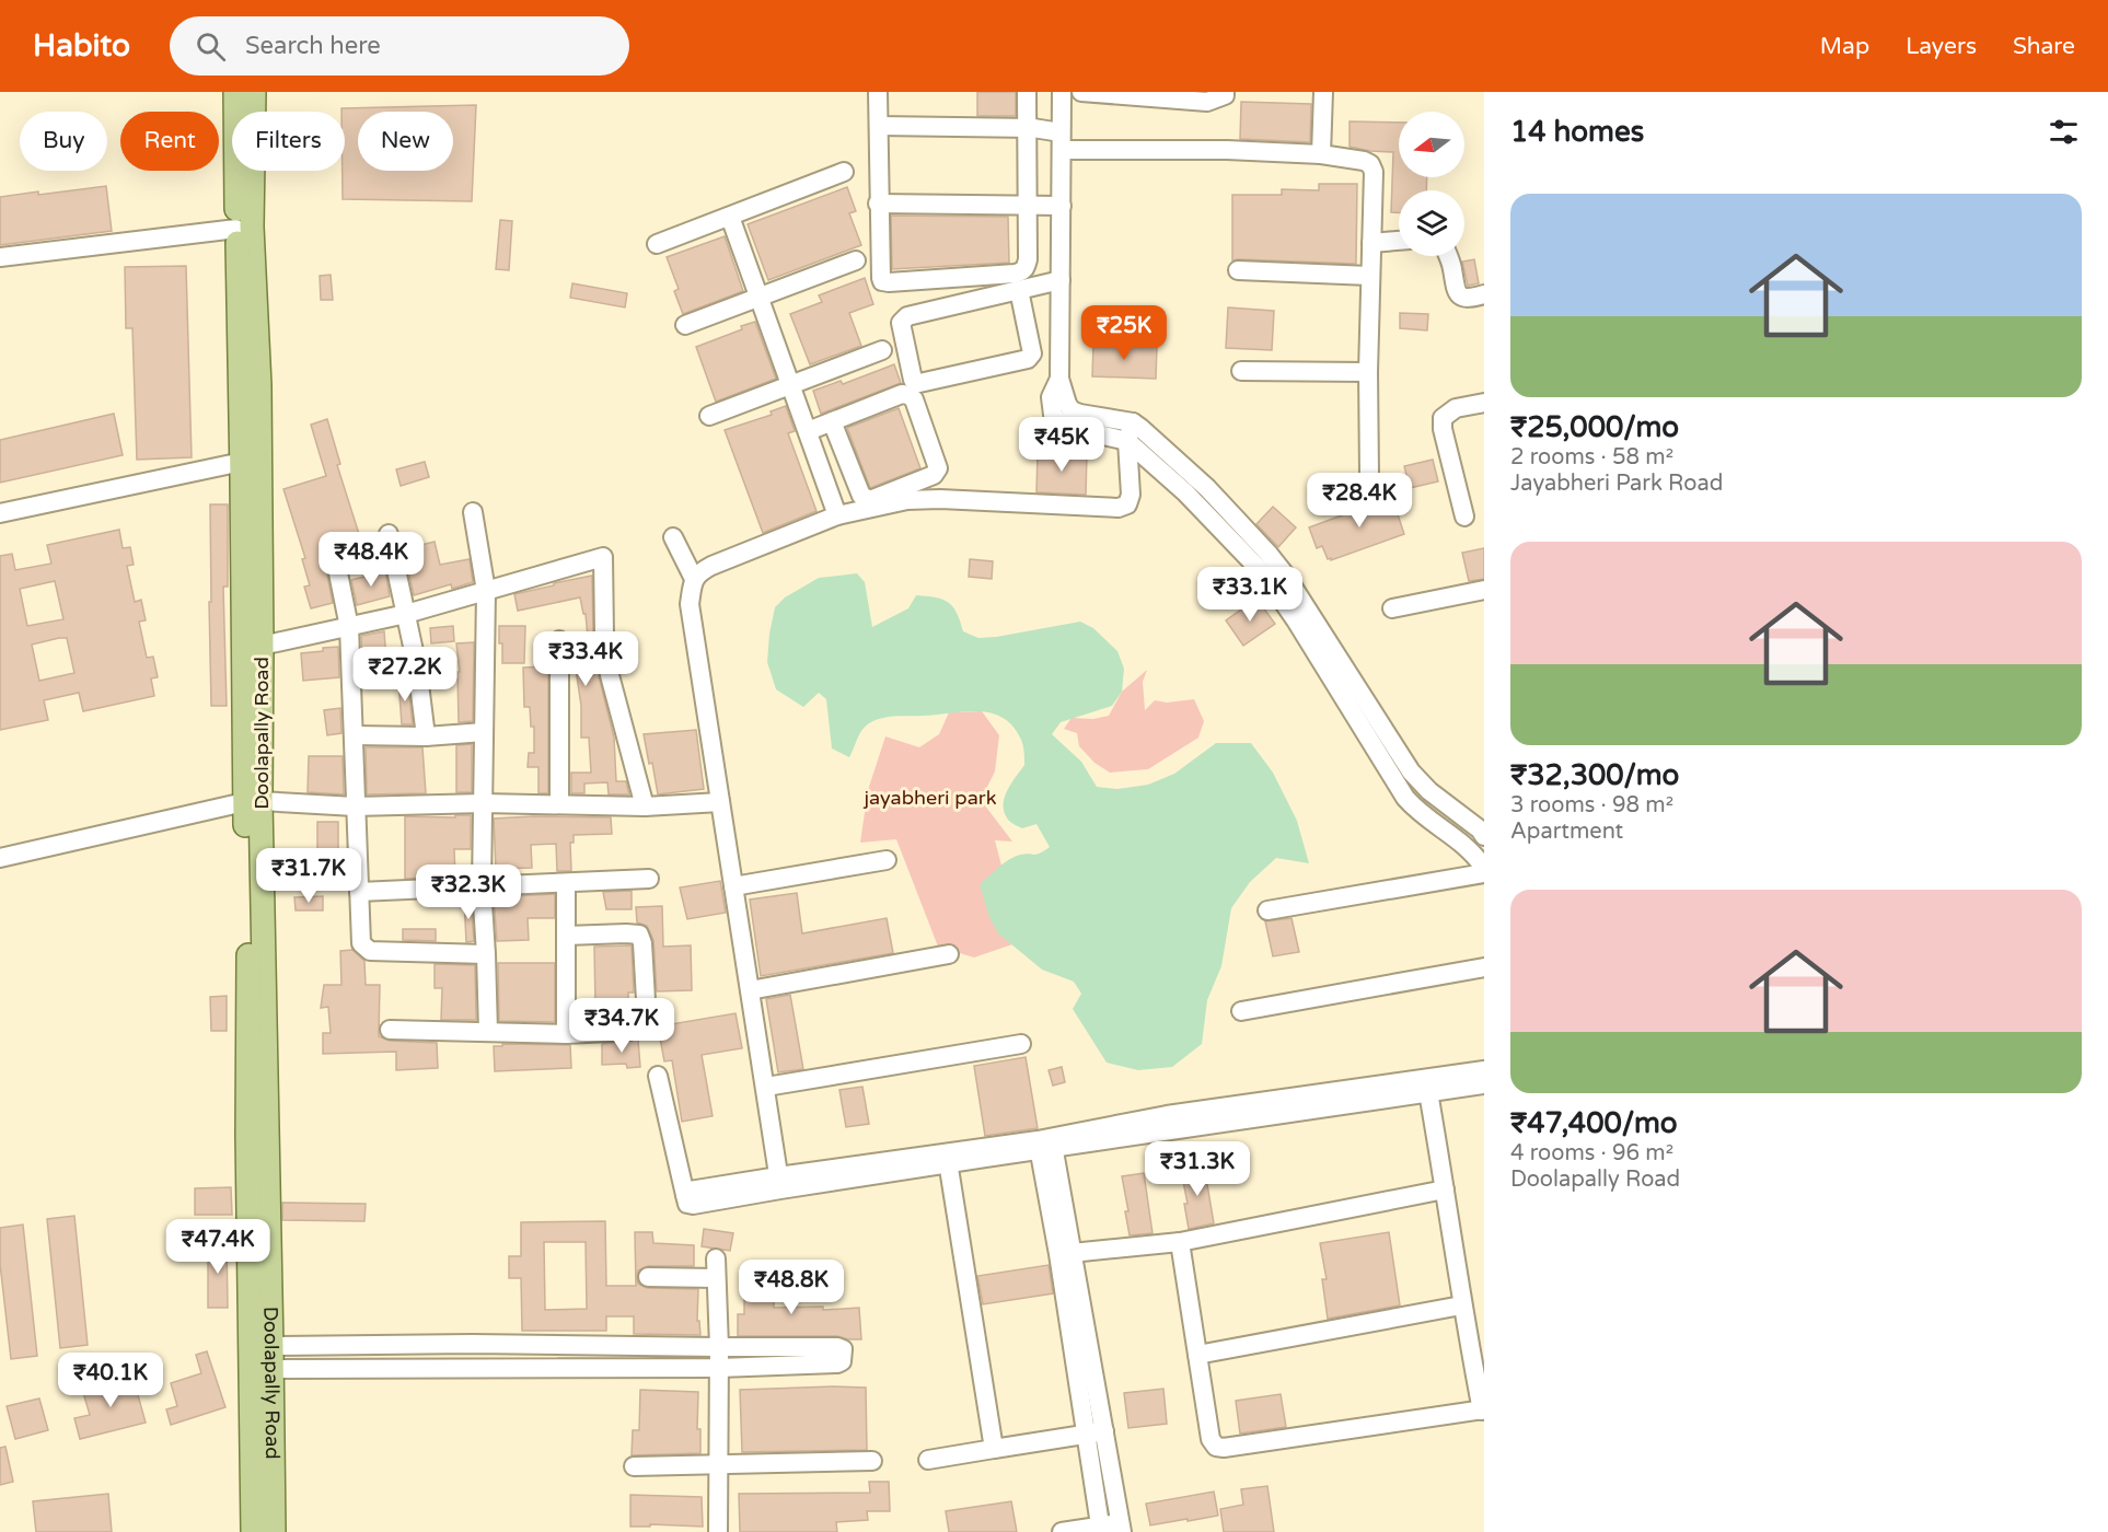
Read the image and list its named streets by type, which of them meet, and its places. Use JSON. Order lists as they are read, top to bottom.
{
  "streets": {
    "main road": ["Doolapally Road"]
  },
  "parks": ["jayabheri park"],
  "north": "left",
  "page": {
    "header": "Habito",
    "search": "Search here",
    "nav": ["Map", "Layers", "Share"],
    "heading": "14 homes",
    "chip": [
      "Buy",
      "Rent",
      "Filters",
      "New"
    ],
    "list": [
      {
        "name": "₹25,000/mo",
        "note": "2 rooms · 58 m² · Jayabheri Park Road"
      },
      {
        "name": "₹32,300/mo",
        "note": "3 rooms · 98 m² · Apartment"
      },
      {
        "name": "₹47,400/mo",
        "note": "4 rooms · 96 m² · Doolapally Road"
      }
    ],
    "price": [
      "₹25K",
      "₹45K",
      "₹28.4K",
      "₹48.4K",
      "₹33.1K",
      "₹33.4K",
      "₹27.2K",
      "₹31.7K",
      "₹32.3K",
      "₹34.7K",
      "₹31.3K",
      "₹47.4K",
      "₹48.8K",
      "₹40.1K"
    ]
  }
}
